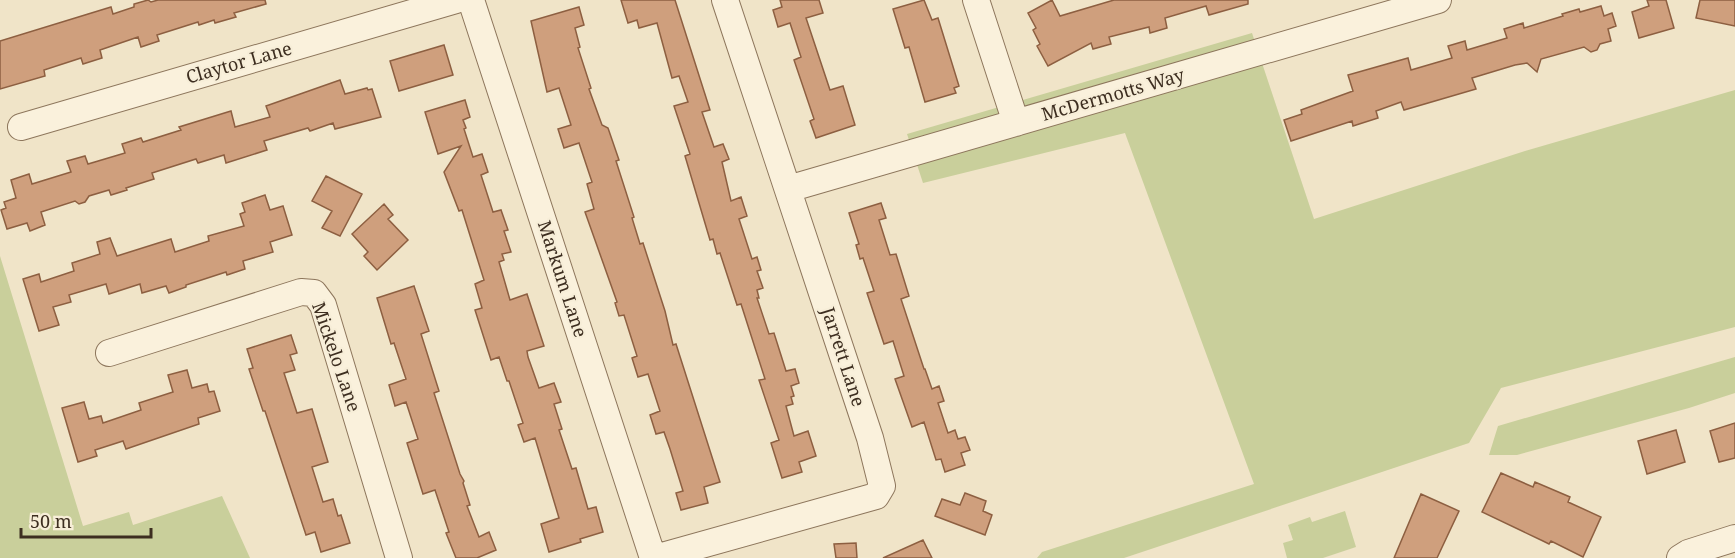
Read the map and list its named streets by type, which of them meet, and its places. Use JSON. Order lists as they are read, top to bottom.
{
  "streets": {
    "street": [
      "Claytor Lane",
      "McDermotts Way",
      "Markum Lane",
      "Mickelo Lane",
      "Jarrett Lane"
    ]
  },
  "crossings": [
    ["McDermotts Way", "Jarrett Lane"],
    ["Markum Lane", "Jarrett Lane"]
  ],
  "scale_bar": "50 m"
}
